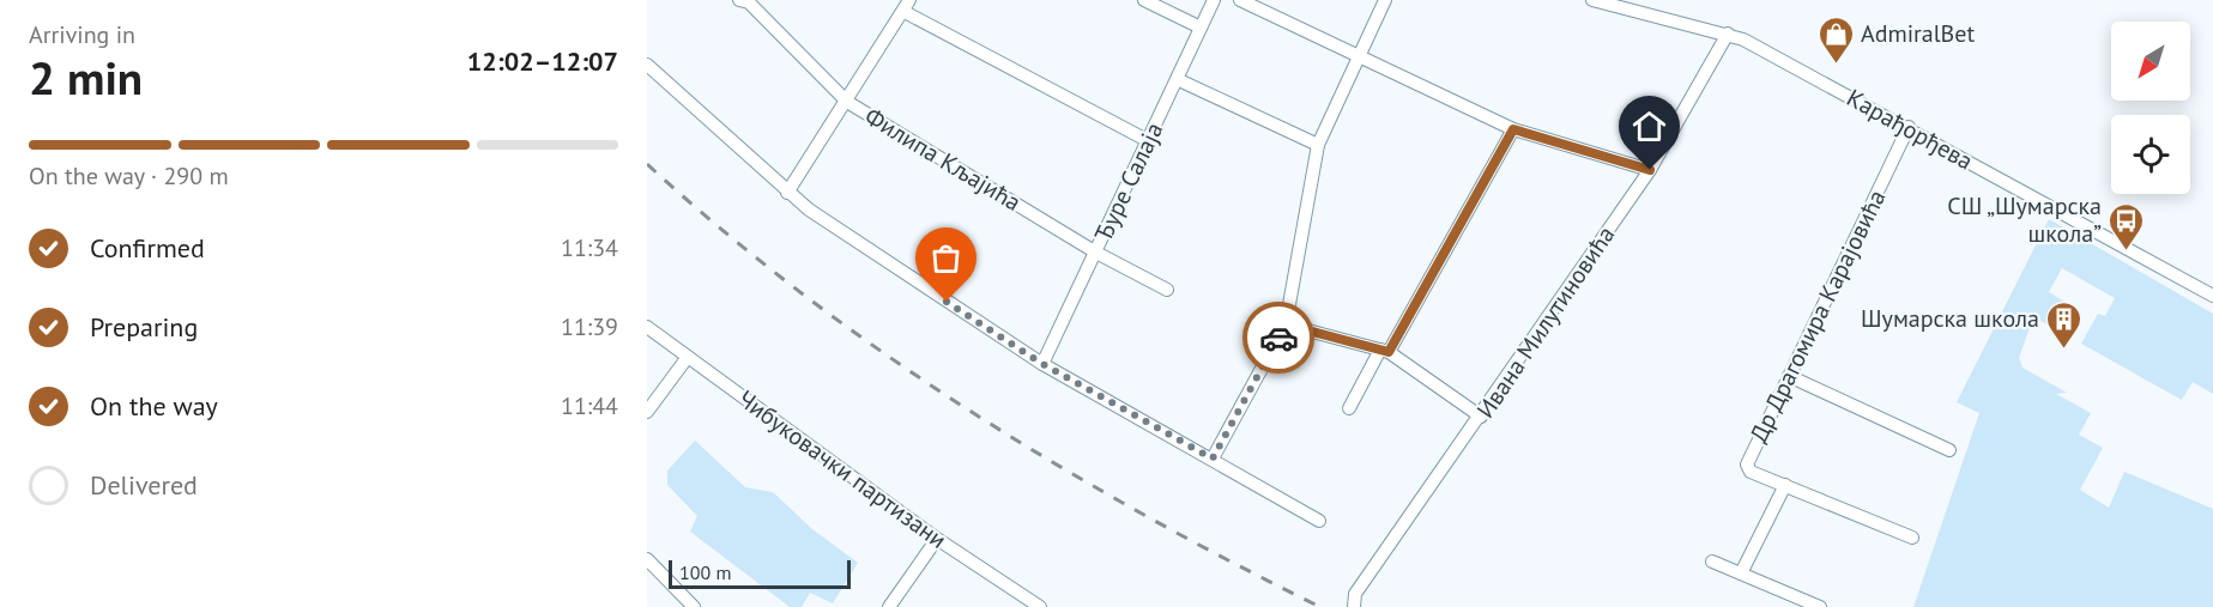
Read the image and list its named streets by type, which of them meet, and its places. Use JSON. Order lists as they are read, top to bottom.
{
  "streets": {
    "street": [
      "Карађорђева",
      "Филипа Кљајића",
      "Ђуре Салаја",
      "Др Драгомира Карајовића",
      "Ивана Милутиновића",
      "Чибуковачки партизани"
    ]
  },
  "crossings": [
    ["Карађорђева", "Др Драгомира Карајовића"],
    ["Карађорђева", "Ивана Милутиновића"],
    ["Филипа Кљајића", "Ђуре Салаја"]
  ],
  "places": {
    "shop": ["AdmiralBet"],
    "bus stop": ["СШ „Шумарска школа”"],
    "building": ["Шумарска школа"]
  },
  "scale_bar": "100 m",
  "north": "bottom left",
  "page": {
    "heading": ["2 min", "Arriving in", "12:02–12:07"],
    "bar": "On the way · 290 m",
    "list": [
      ["Confirmed", "11:34"],
      ["Preparing", "11:39"],
      ["On the way", "11:44"],
      "Delivered"
    ],
    "scale": "100 m"
  }
}
